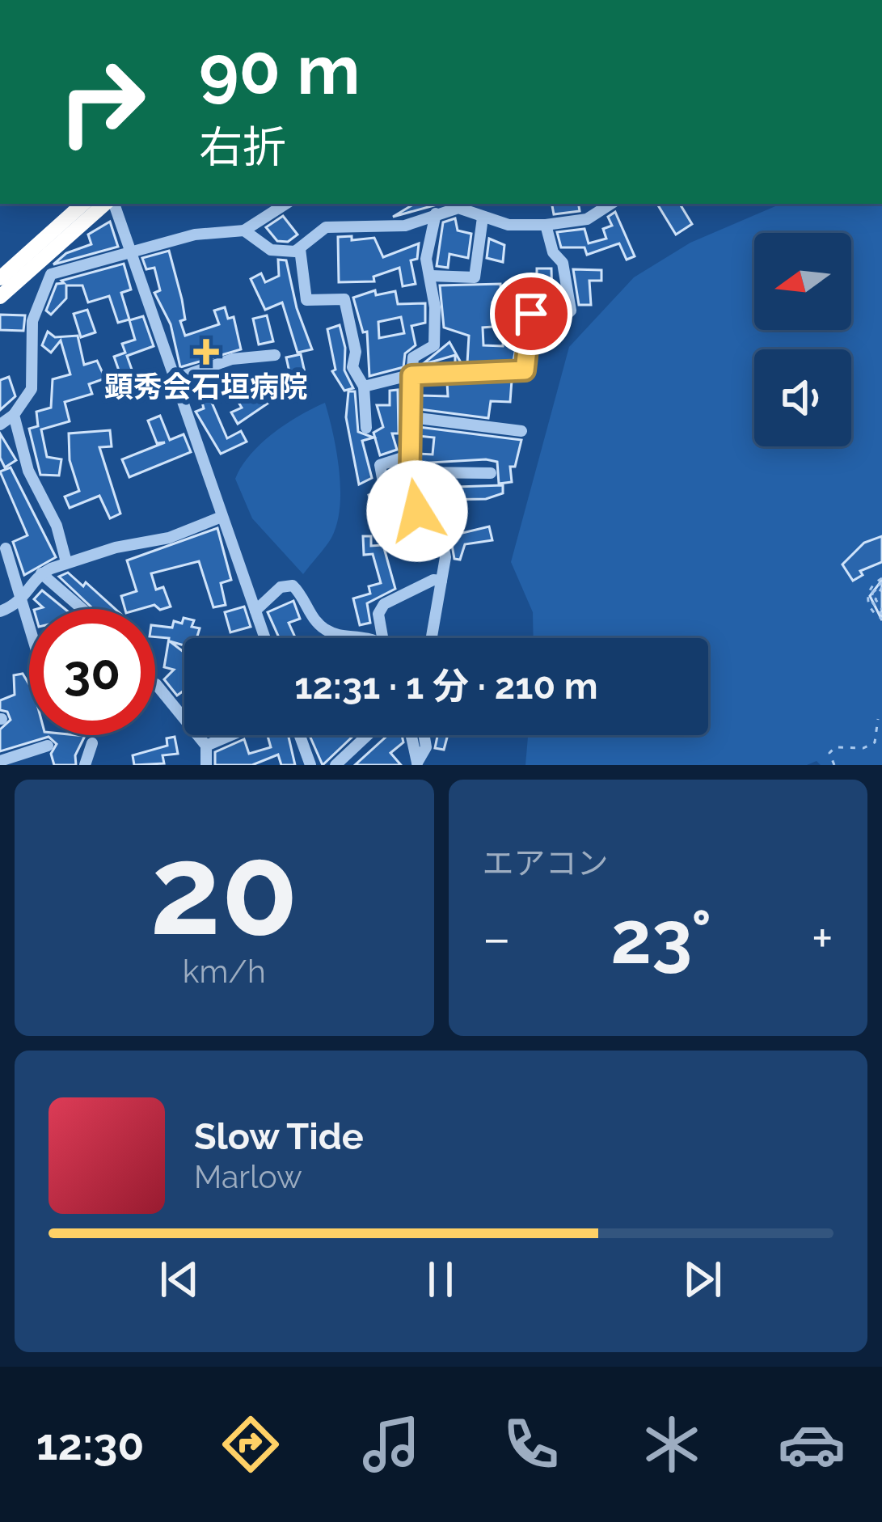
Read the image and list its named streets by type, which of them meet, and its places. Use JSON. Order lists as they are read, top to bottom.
{
  "places": {
    "health": ["顕秀会石垣病院"]
  },
  "north": "left",
  "page": {
    "turn": ["90 m", "右折"],
    "limit": "30",
    "trip": "12:31 · 1 分 · 210 m",
    "tile": [
      ["20", "km/h"],
      "エアコン"
    ],
    "heat": ["−", "23°", "+"],
    "song": ["Slow Tide", "Marlow"],
    "tabs": "12:30"
  }
}
